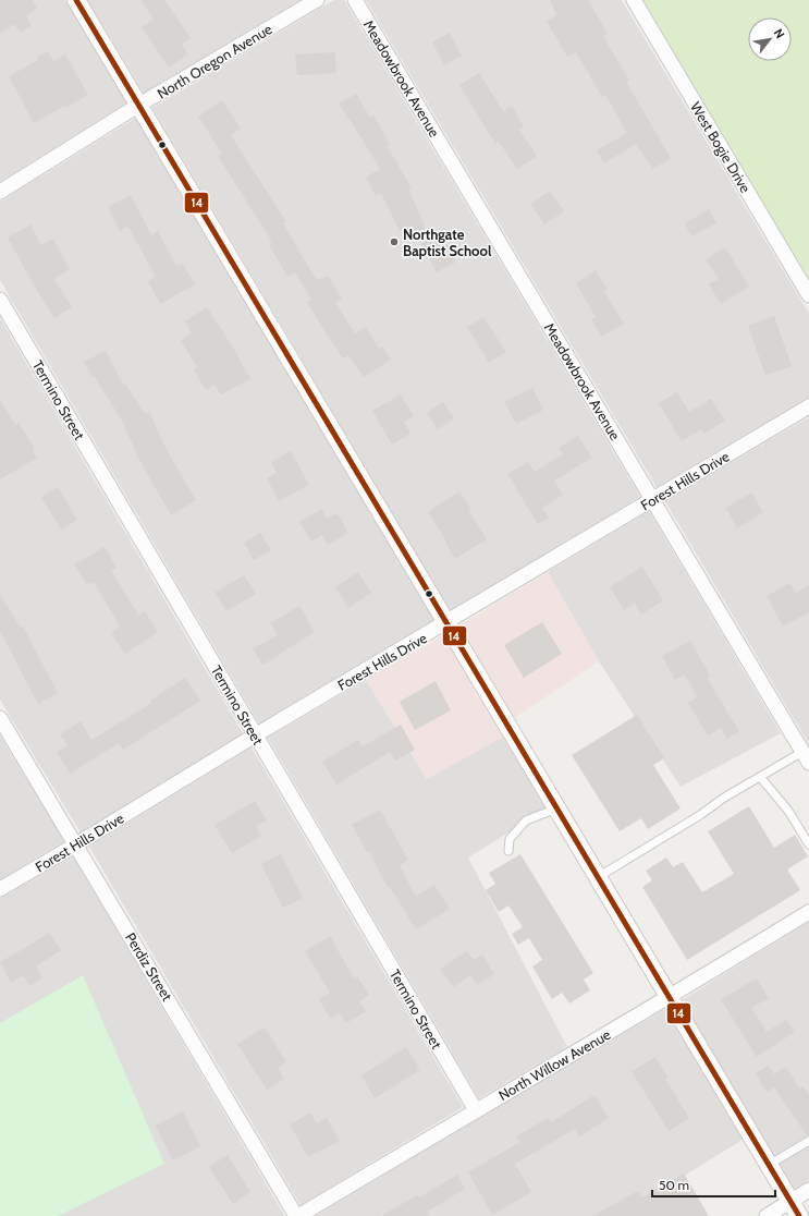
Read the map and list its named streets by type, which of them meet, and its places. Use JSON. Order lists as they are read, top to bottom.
{
  "streets": {
    "street": [
      "North Oregon Avenue",
      "Meadowbrook Avenue",
      "West Bogie Drive",
      "Termino Street",
      "Forest Hills Drive",
      "Perdiz Street",
      "North Willow Avenue"
    ]
  },
  "crossings": [
    ["Meadowbrook Avenue", "Forest Hills Drive"],
    ["Termino Street", "Forest Hills Drive"],
    ["Termino Street", "North Willow Avenue"],
    ["Forest Hills Drive", "Perdiz Street"],
    ["Perdiz Street", "North Willow Avenue"]
  ],
  "places": ["Northgate Baptist School"],
  "lines": ["transit line 14"],
  "scale_bar": "50 m",
  "north": "top right"
}
